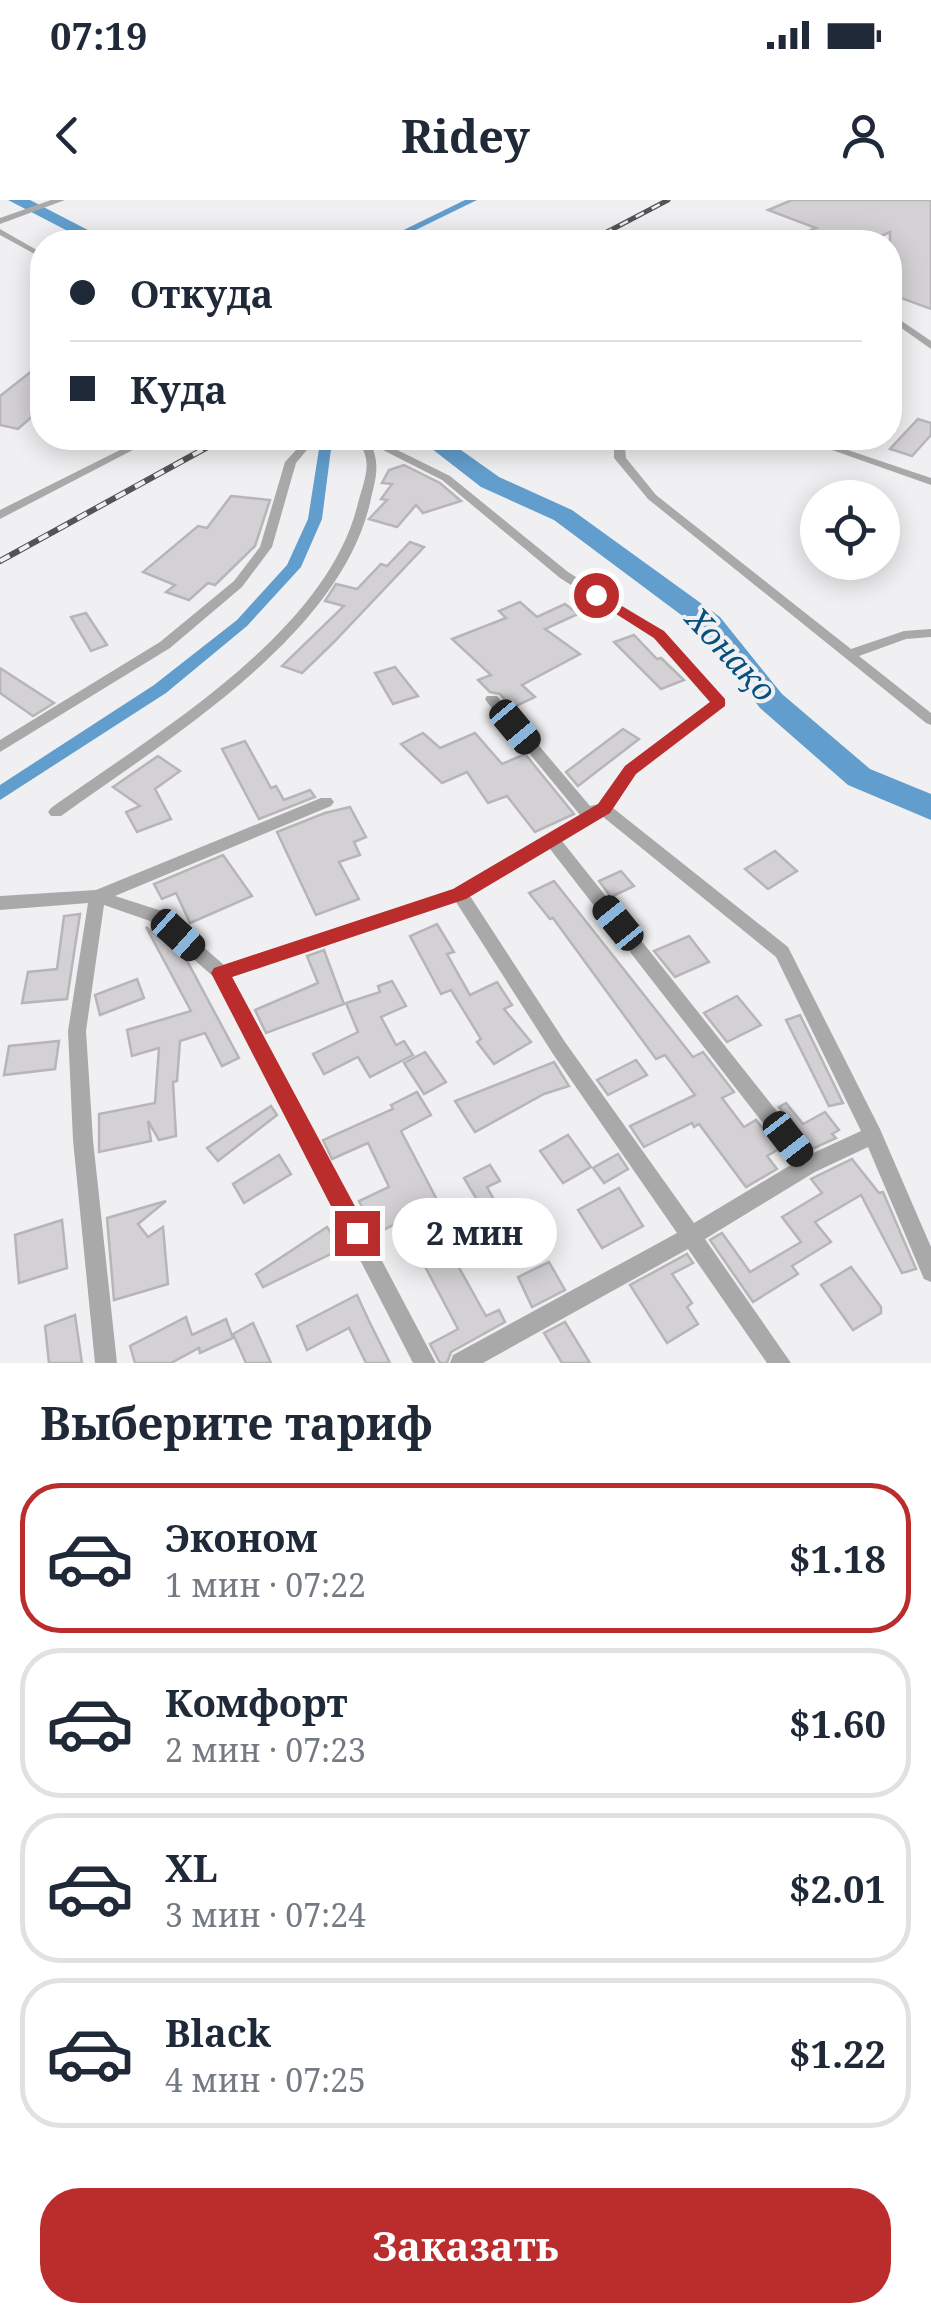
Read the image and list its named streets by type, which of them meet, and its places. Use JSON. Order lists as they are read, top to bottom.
{
  "water": ["Хонақо"],
  "page": {
    "status": "07:19",
    "header": "Ridey",
    "banner": ["Откуда", "Куда"],
    "bubble": "2 мин",
    "heading": "Выберите тариф",
    "list": [
      {
        "name": "Эконом",
        "note": "1 мин · 07:22",
        "value": "$1.18"
      },
      {
        "name": "Комфорт",
        "note": "2 мин · 07:23",
        "value": "$1.60"
      },
      {
        "name": "XL",
        "note": "3 мин · 07:24",
        "value": "$2.01"
      },
      {
        "name": "Black",
        "note": "4 мин · 07:25",
        "value": "$1.22"
      }
    ],
    "buttons": "Заказать"
  }
}
